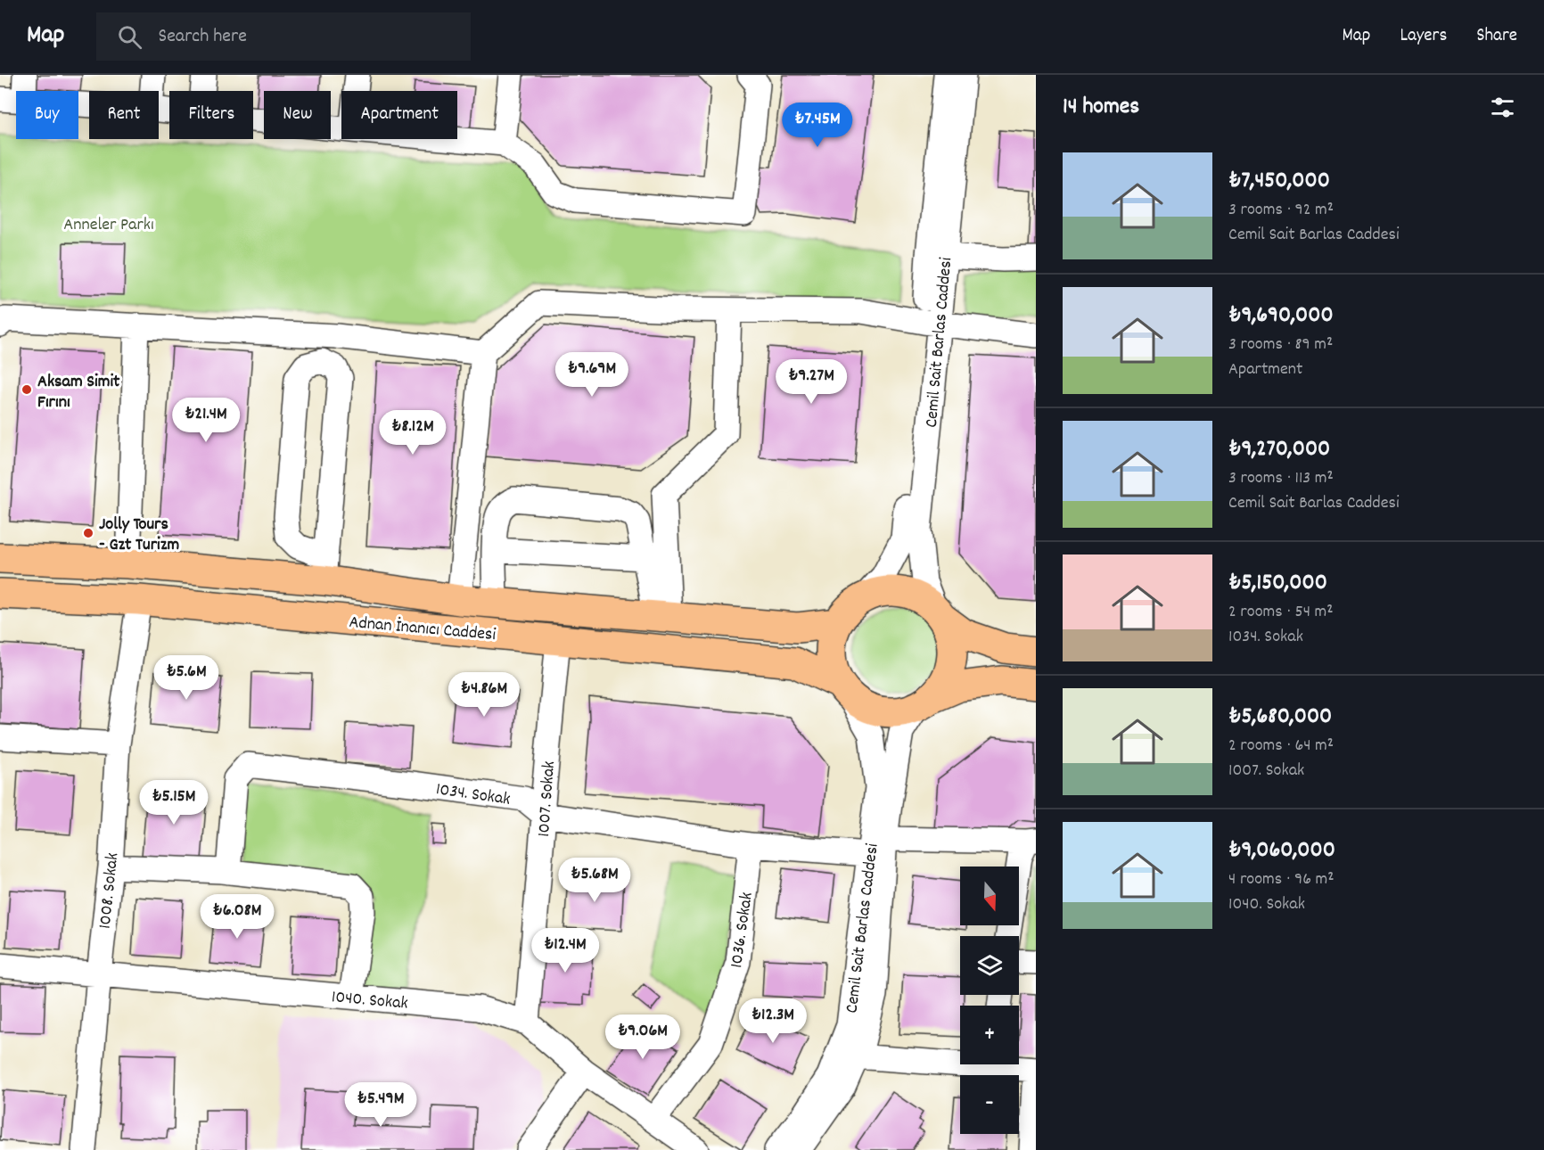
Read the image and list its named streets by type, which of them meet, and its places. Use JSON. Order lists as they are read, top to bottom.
{
  "streets": {
    "main road": ["Adnan İnanıcı Caddesi"],
    "street": [
      "Cemil Sait Barlas Caddesi",
      "1034. Sokak",
      "1007. Sokak",
      "1008. Sokak",
      "1036. Sokak",
      "1040. Sokak"
    ]
  },
  "crossings": [
    ["Cemil Sait Barlas Caddesi", "Adnan İnanıcı Caddesi"],
    ["Cemil Sait Barlas Caddesi", "1034. Sokak"],
    ["Adnan İnanıcı Caddesi", "1007. Sokak"],
    ["Adnan İnanıcı Caddesi", "1008. Sokak"],
    ["1034. Sokak", "1007. Sokak"],
    ["1034. Sokak", "1036. Sokak"],
    ["1007. Sokak", "1040. Sokak"],
    ["1008. Sokak", "1040. Sokak"],
    ["1036. Sokak", "1040. Sokak"]
  ],
  "parks": ["Anneler Parkı"],
  "places": ["Aksam Simit Fırını", "Jolly Tours - Gzt Turizm"],
  "north": "bottom",
  "page": {
    "header": "Map",
    "search": "Search here",
    "nav": ["Map", "Layers", "Share"],
    "heading": "14 homes",
    "chip": [
      "Buy",
      "Rent",
      "Filters",
      "New",
      "Apartment"
    ],
    "price": [
      "₺7.45M",
      "₺9.69M",
      "₺9.27M",
      "₺21.4M",
      "₺8.12M",
      "₺5.6M",
      "₺4.86M",
      "₺5.15M",
      "₺5.68M",
      "₺6.08M",
      "₺12.4M",
      "₺12.3M",
      "₺9.06M",
      "₺5.49M"
    ],
    "list": [
      {
        "name": "₺7,450,000",
        "note": "3 rooms · 92 m² · Cemil Sait Barlas Caddesi"
      },
      {
        "name": "₺9,690,000",
        "note": "3 rooms · 89 m² · Apartment"
      },
      {
        "name": "₺9,270,000",
        "note": "3 rooms · 113 m² · Cemil Sait Barlas Caddesi"
      },
      {
        "name": "₺5,150,000",
        "note": "2 rooms · 54 m² · 1034. Sokak"
      },
      {
        "name": "₺5,680,000",
        "note": "2 rooms · 64 m² · 1007. Sokak"
      },
      {
        "name": "₺9,060,000",
        "note": "4 rooms · 96 m² · 1040. Sokak"
      }
    ],
    "map_buttons": ["+", "−"]
  }
}
